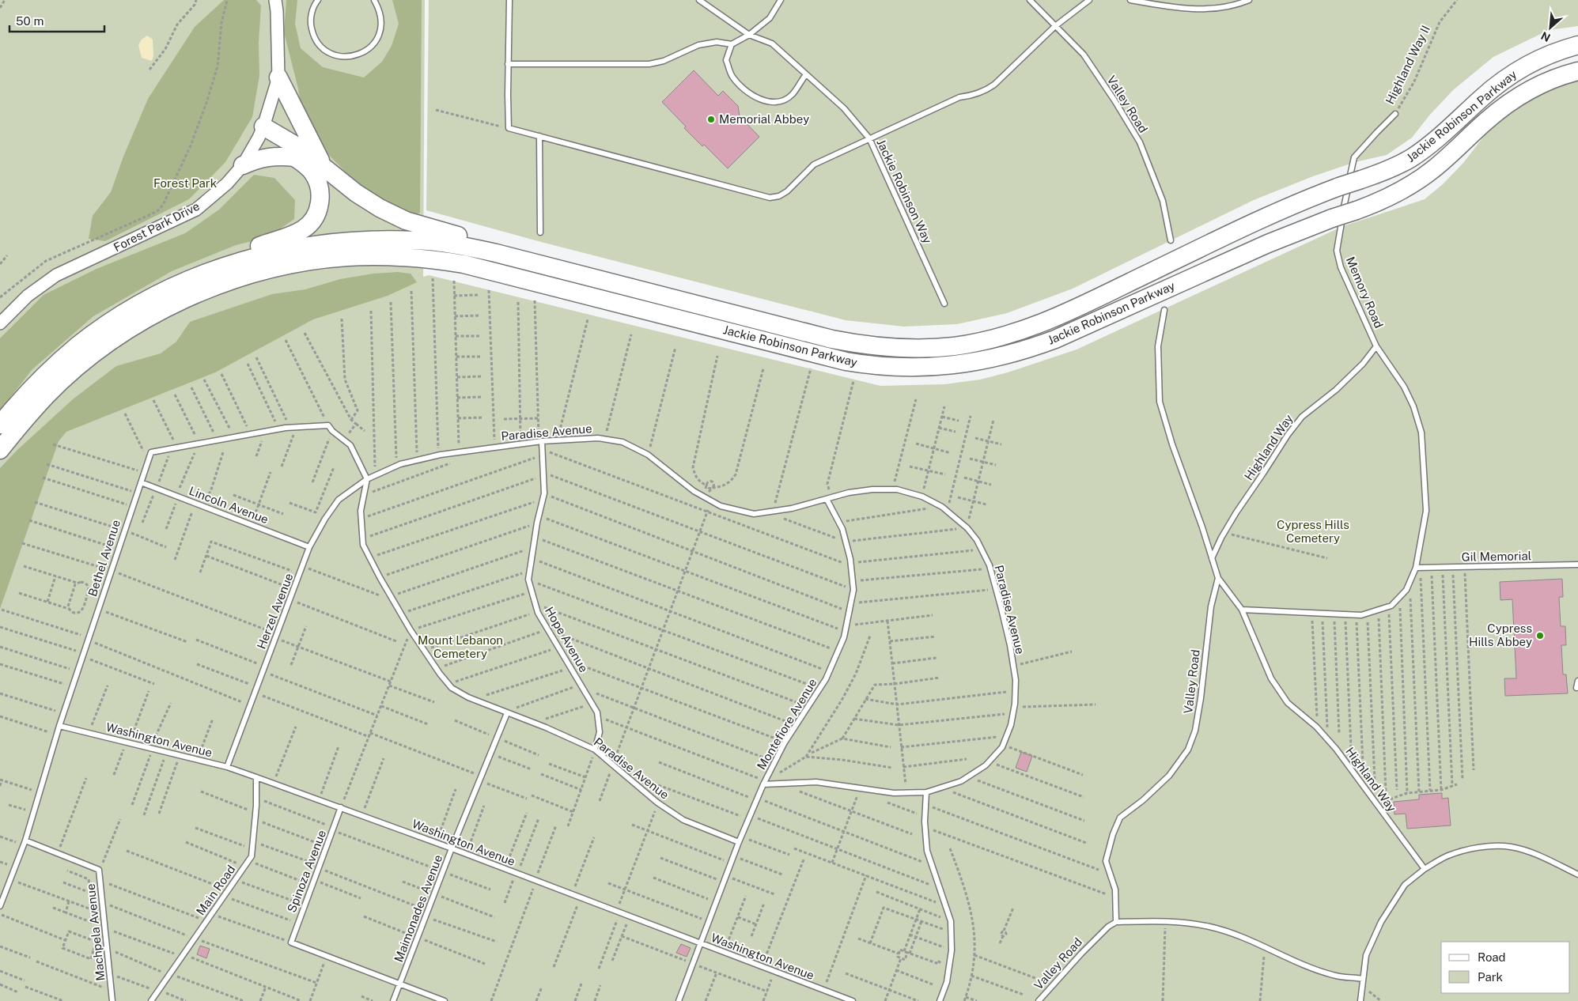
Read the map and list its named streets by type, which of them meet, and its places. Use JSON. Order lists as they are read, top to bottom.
{
  "streets": {
    "highway": ["Jackie Robinson Parkway"],
    "street": ["Forest Park Drive"],
    "lane": [
      "Highland Way II",
      "Valley Road",
      "Jackie Robinson Way",
      "Memory Road",
      "Paradise Avenue",
      "Highland Way",
      "Lincoln Avenue",
      "Gil Memorial",
      "Bethel Avenue",
      "Herzel Avenue",
      "Hope Avenue",
      "Montefiore Avenue",
      "Washington Avenue",
      "Spinoza Avenue",
      "Main Road",
      "Maimonades Avenue",
      "Machpela Avenue"
    ]
  },
  "crossings": [
    ["Highland Way II", "Jackie Robinson Parkway"],
    ["Highland Way II", "Memory Road"],
    ["Valley Road", "Highland Way"],
    ["Jackie Robinson Parkway", "Memory Road"],
    ["Memory Road", "Highland Way"],
    ["Memory Road", "Gil Memorial"],
    ["Paradise Avenue", "Herzel Avenue"],
    ["Paradise Avenue", "Hope Avenue"],
    ["Paradise Avenue", "Montefiore Avenue"],
    ["Paradise Avenue", "Maimonades Avenue"],
    ["Lincoln Avenue", "Bethel Avenue"],
    ["Lincoln Avenue", "Herzel Avenue"],
    ["Bethel Avenue", "Washington Avenue"],
    ["Bethel Avenue", "Machpela Avenue"],
    ["Herzel Avenue", "Washington Avenue"],
    ["Montefiore Avenue", "Washington Avenue"],
    ["Washington Avenue", "Spinoza Avenue"],
    ["Washington Avenue", "Main Road"],
    ["Washington Avenue", "Maimonades Avenue"]
  ],
  "parks": ["Forest Park", "Cypress Hills Cemetery", "Mount Lebanon Cemetery"],
  "places": ["Memorial Abbey", "Cypress Hills Abbey"],
  "legend": ["Road", "Park"],
  "scale_bar": "50 m",
  "north": "bottom left"
}
